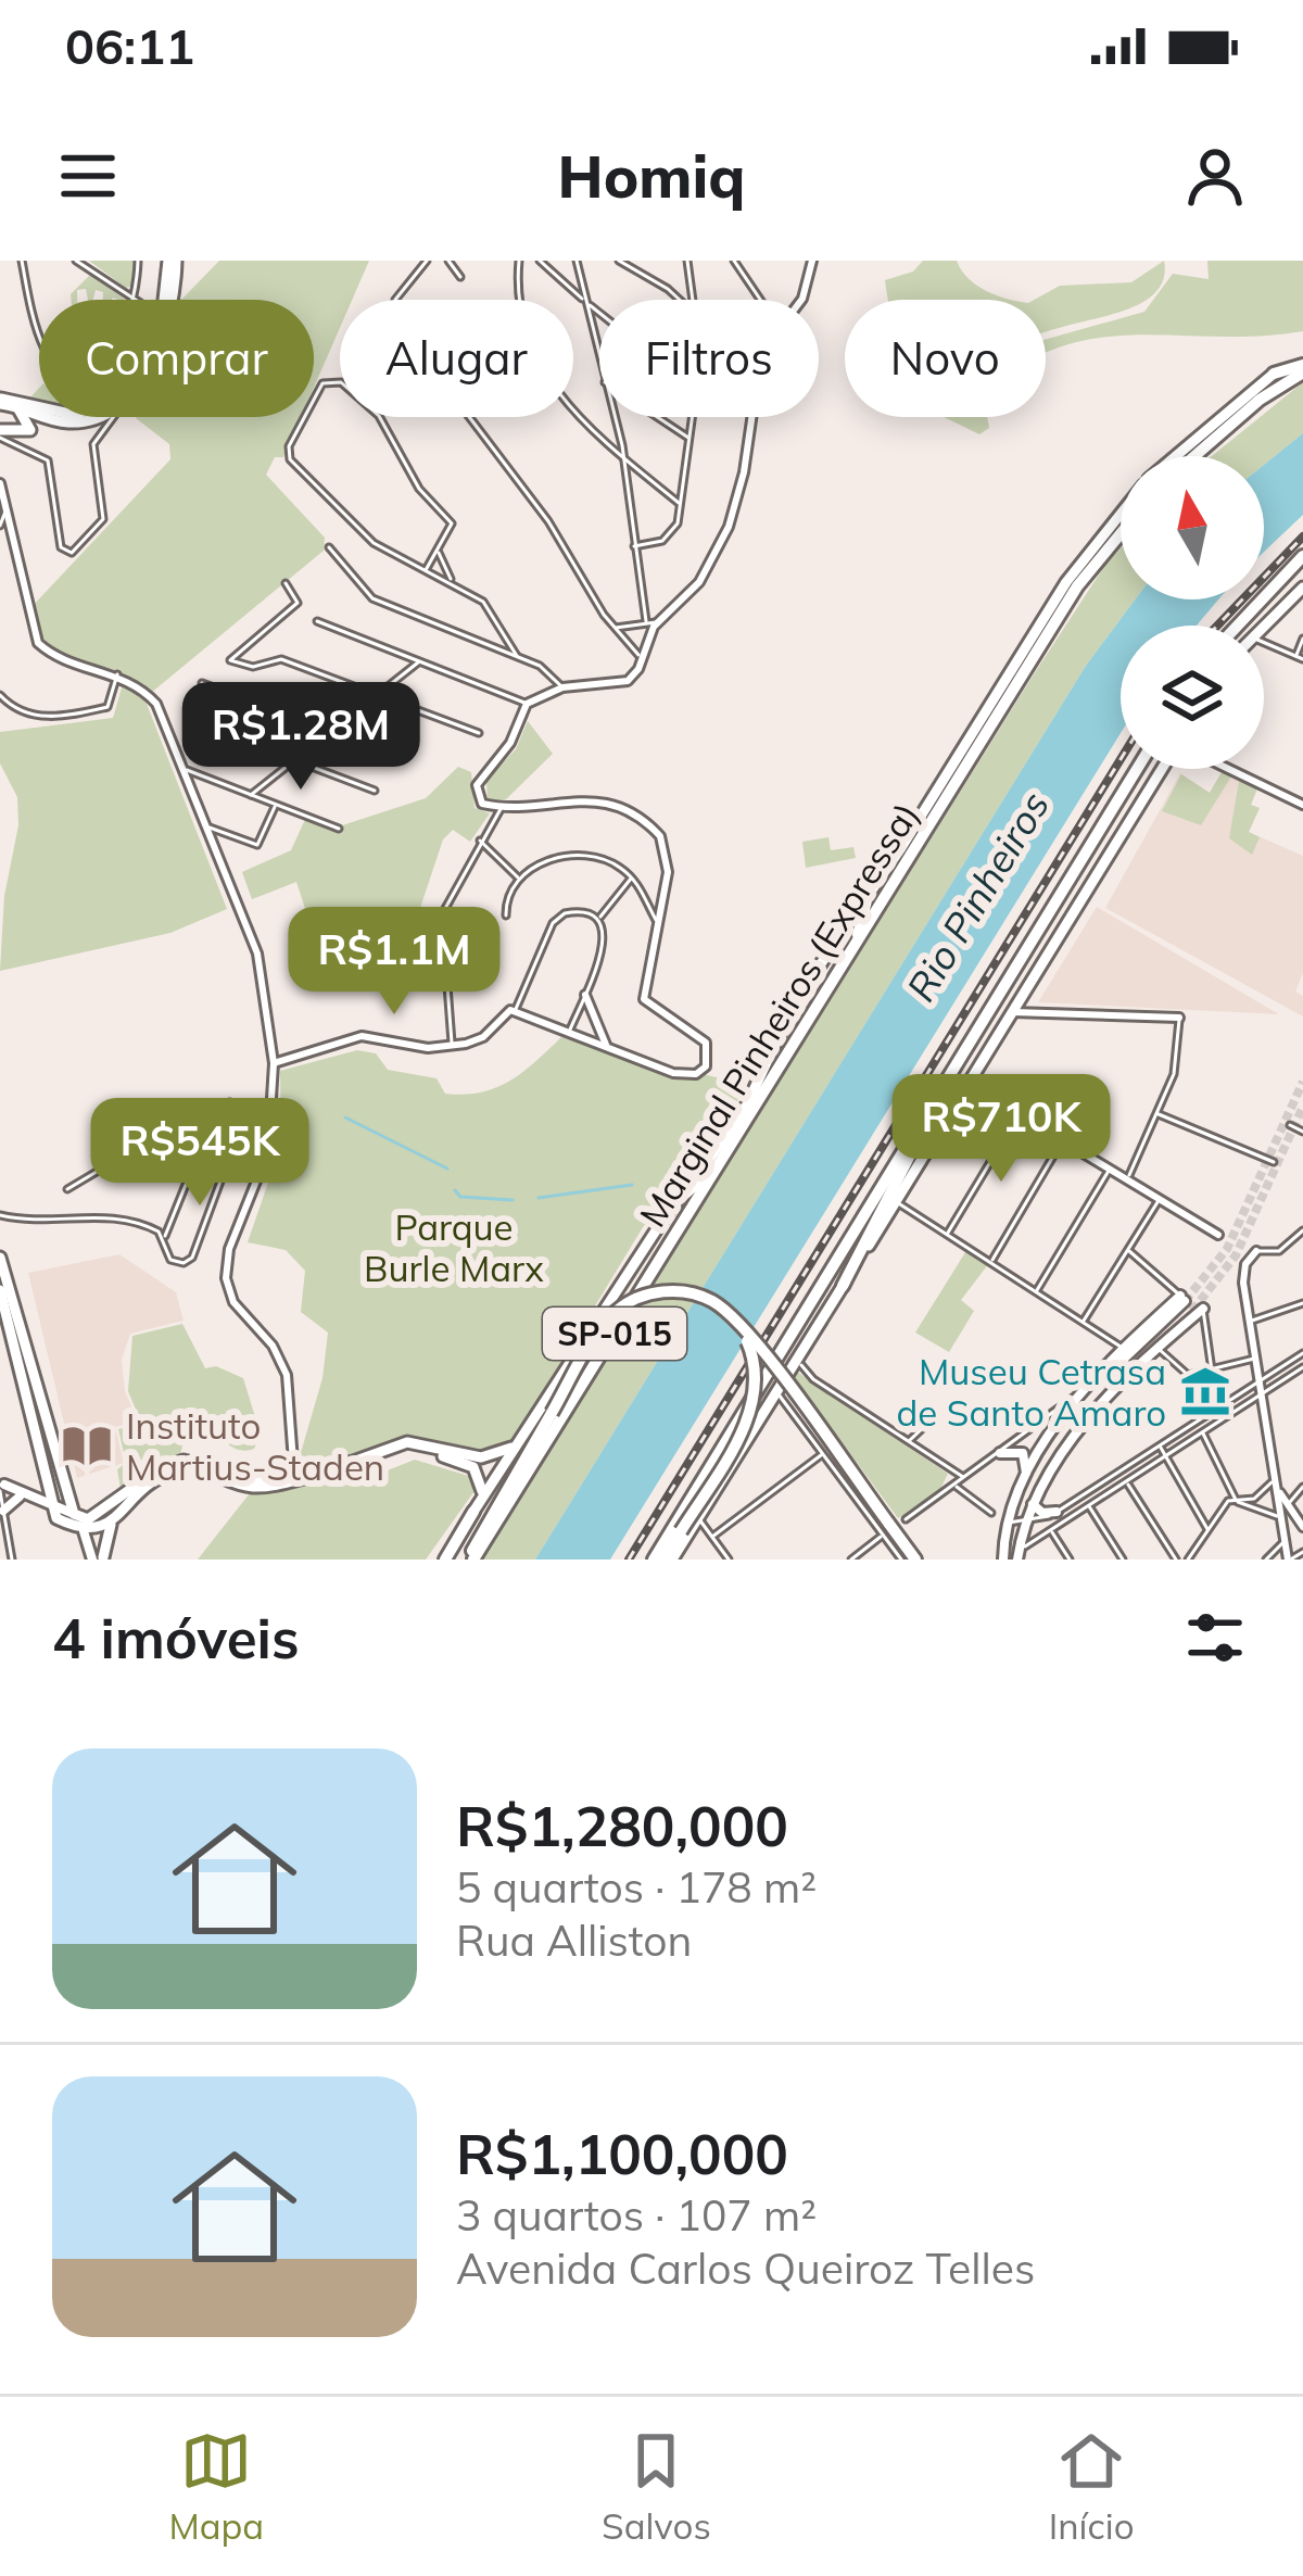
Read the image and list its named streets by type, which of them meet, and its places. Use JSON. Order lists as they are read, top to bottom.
{
  "streets": {
    "highway": ["Marginal Pinheiros (Expressa)", "SP-015"]
  },
  "water": ["Rio Pinheiros"],
  "parks": ["Parque Burle Marx"],
  "places": {
    "museum": ["Museu Cetrasa de Santo Amaro"],
    "library": ["Instituto Martius-Staden"]
  },
  "north": "top",
  "page": {
    "status": "06:11",
    "header": "Homiq",
    "chip": [
      "Comprar",
      "Alugar",
      "Filtros",
      "Novo"
    ],
    "price": [
      "R$1.28M",
      "R$1.1M",
      "R$710K",
      "R$545K"
    ],
    "heading": "4 imóveis",
    "list": [
      {
        "name": "R$1,280,000",
        "note": "5 quartos · 178 m² · Rua Alliston"
      },
      {
        "name": "R$1,100,000",
        "note": "3 quartos · 107 m² · Avenida Carlos Queiroz Telles"
      }
    ],
    "tabs": ["Mapa", "Salvos", "Início"]
  }
}
